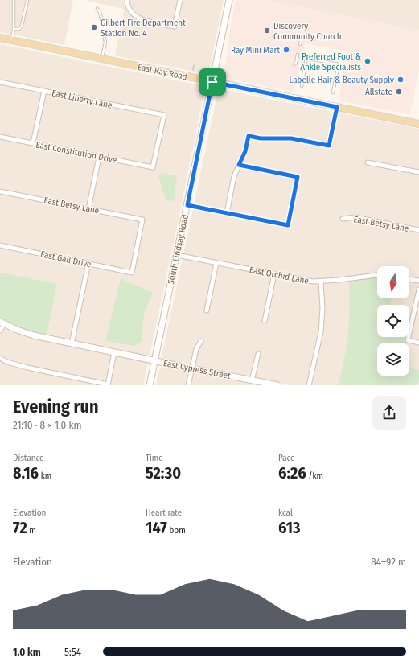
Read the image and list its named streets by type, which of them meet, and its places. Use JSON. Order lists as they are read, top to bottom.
{
  "streets": {
    "main road": ["East Ray Road", "South Lindsay Road", "East Cypress Street"],
    "street": [
      "East Liberty Lane",
      "East Constitution Drive",
      "East Betsy Lane",
      "East Gail Drive",
      "East Orchid Lane"
    ]
  },
  "crossings": [
    ["East Ray Road", "South Lindsay Road"],
    ["East Liberty Lane", "East Constitution Drive"],
    ["East Betsy Lane", "East Gail Drive"],
    ["South Lindsay Road", "East Orchid Lane"],
    ["South Lindsay Road", "East Cypress Street"]
  ],
  "places": [
    "Gilbert Fire Department Station No. 4",
    "Discovery Community Church",
    "Ray Mini Mart",
    "Preferred Foot & Ankle Specialists",
    "Labelle Hair & Beauty Supply",
    "Allstate"
  ],
  "north": "bottom",
  "page": {
    "heading": ["Evening run", "21:10 · 8 × 1.0 km"],
    "stats": [
      ["Distance", "8.16 km"],
      ["Time", "52:30"],
      ["Pace", "6:26 /km"],
      ["Elevation", "72 m"],
      ["Heart rate", "147 bpm"],
      ["kcal", "613"]
    ],
    "chart": ["Elevation", "84–92 m"],
    "list": [
      {
        "name": "1.0 km",
        "note": "5:54"
      }
    ]
  }
}
